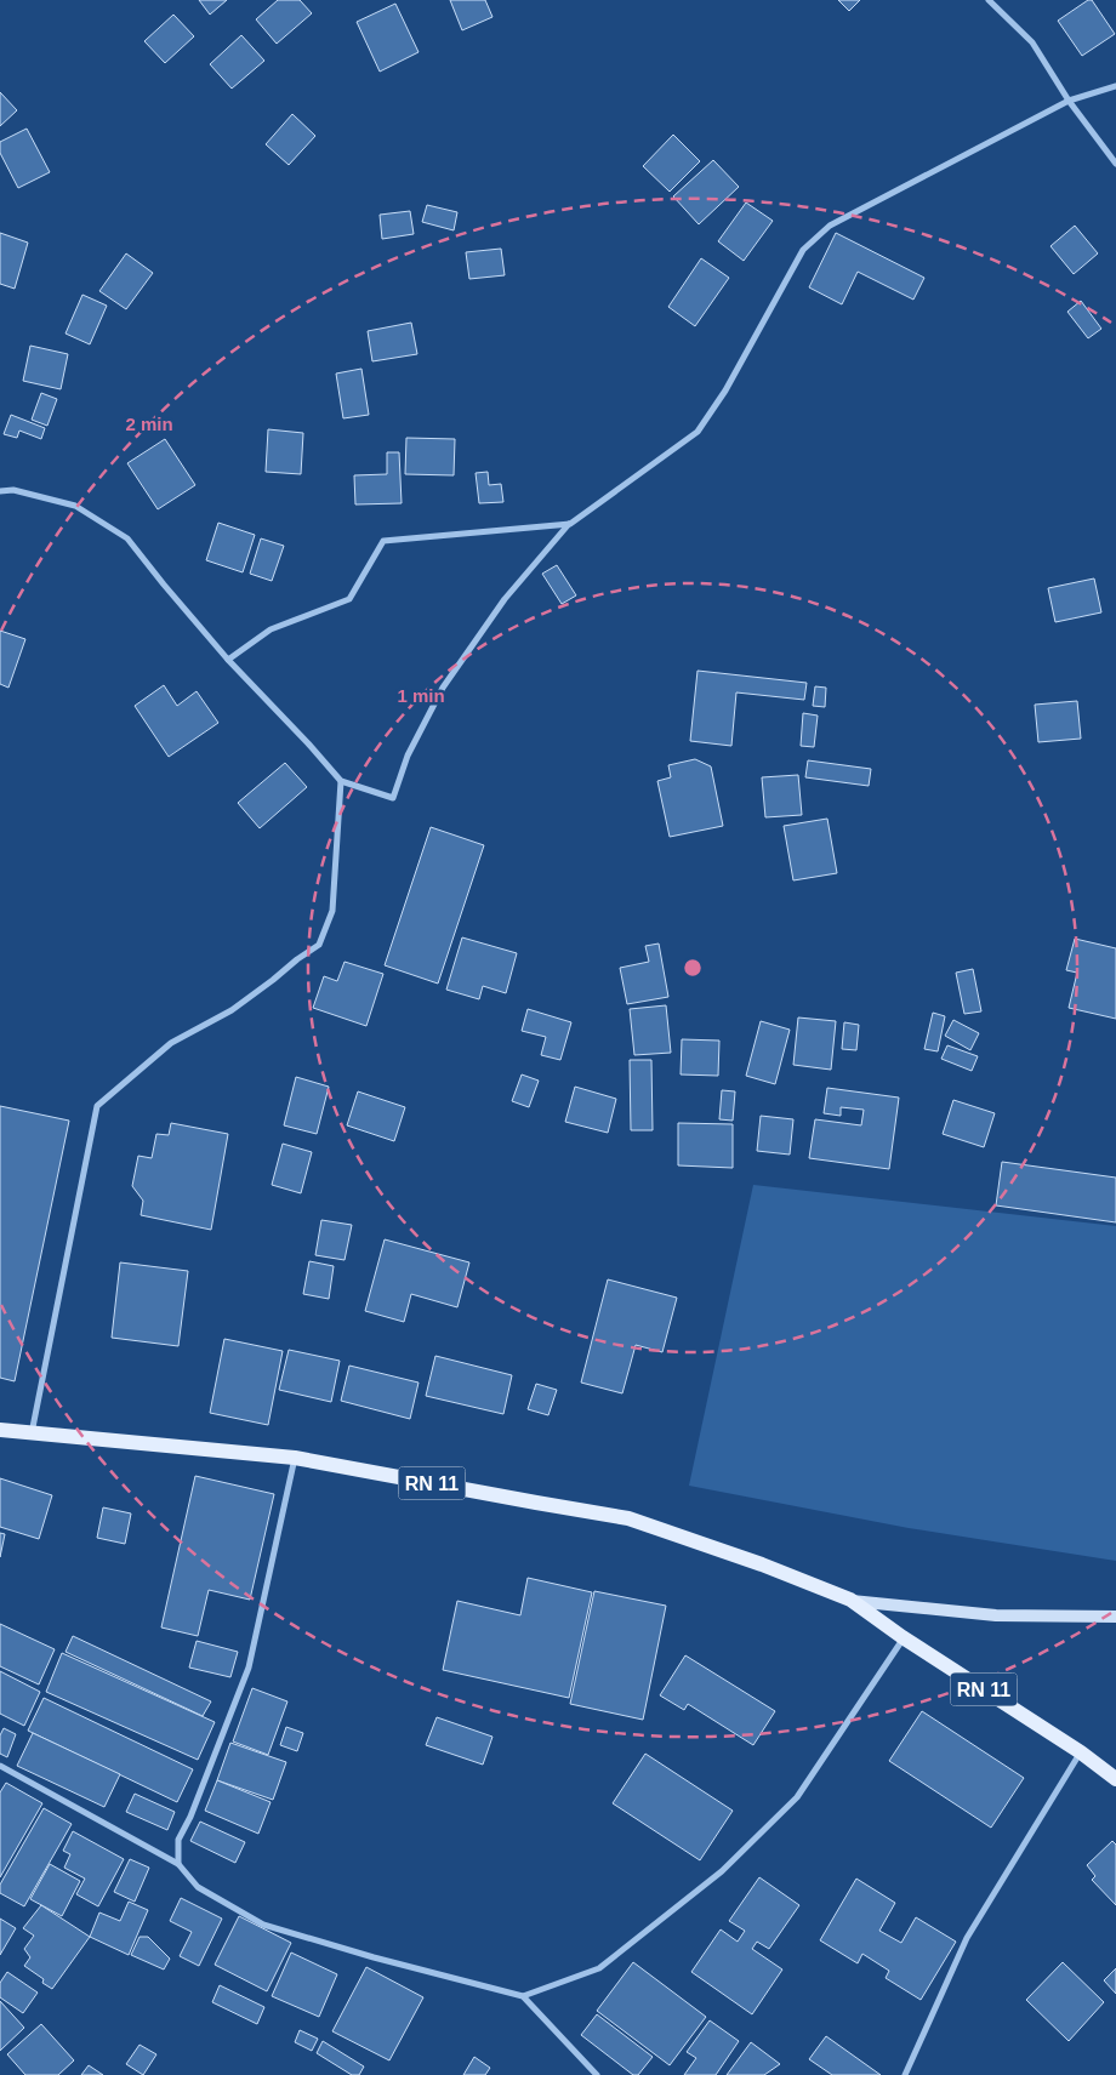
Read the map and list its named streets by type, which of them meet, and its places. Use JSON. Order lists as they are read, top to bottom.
{
  "streets": {
    "main road": ["RN 11"]
  },
  "rings": ["2 min", "1 min"]
}
